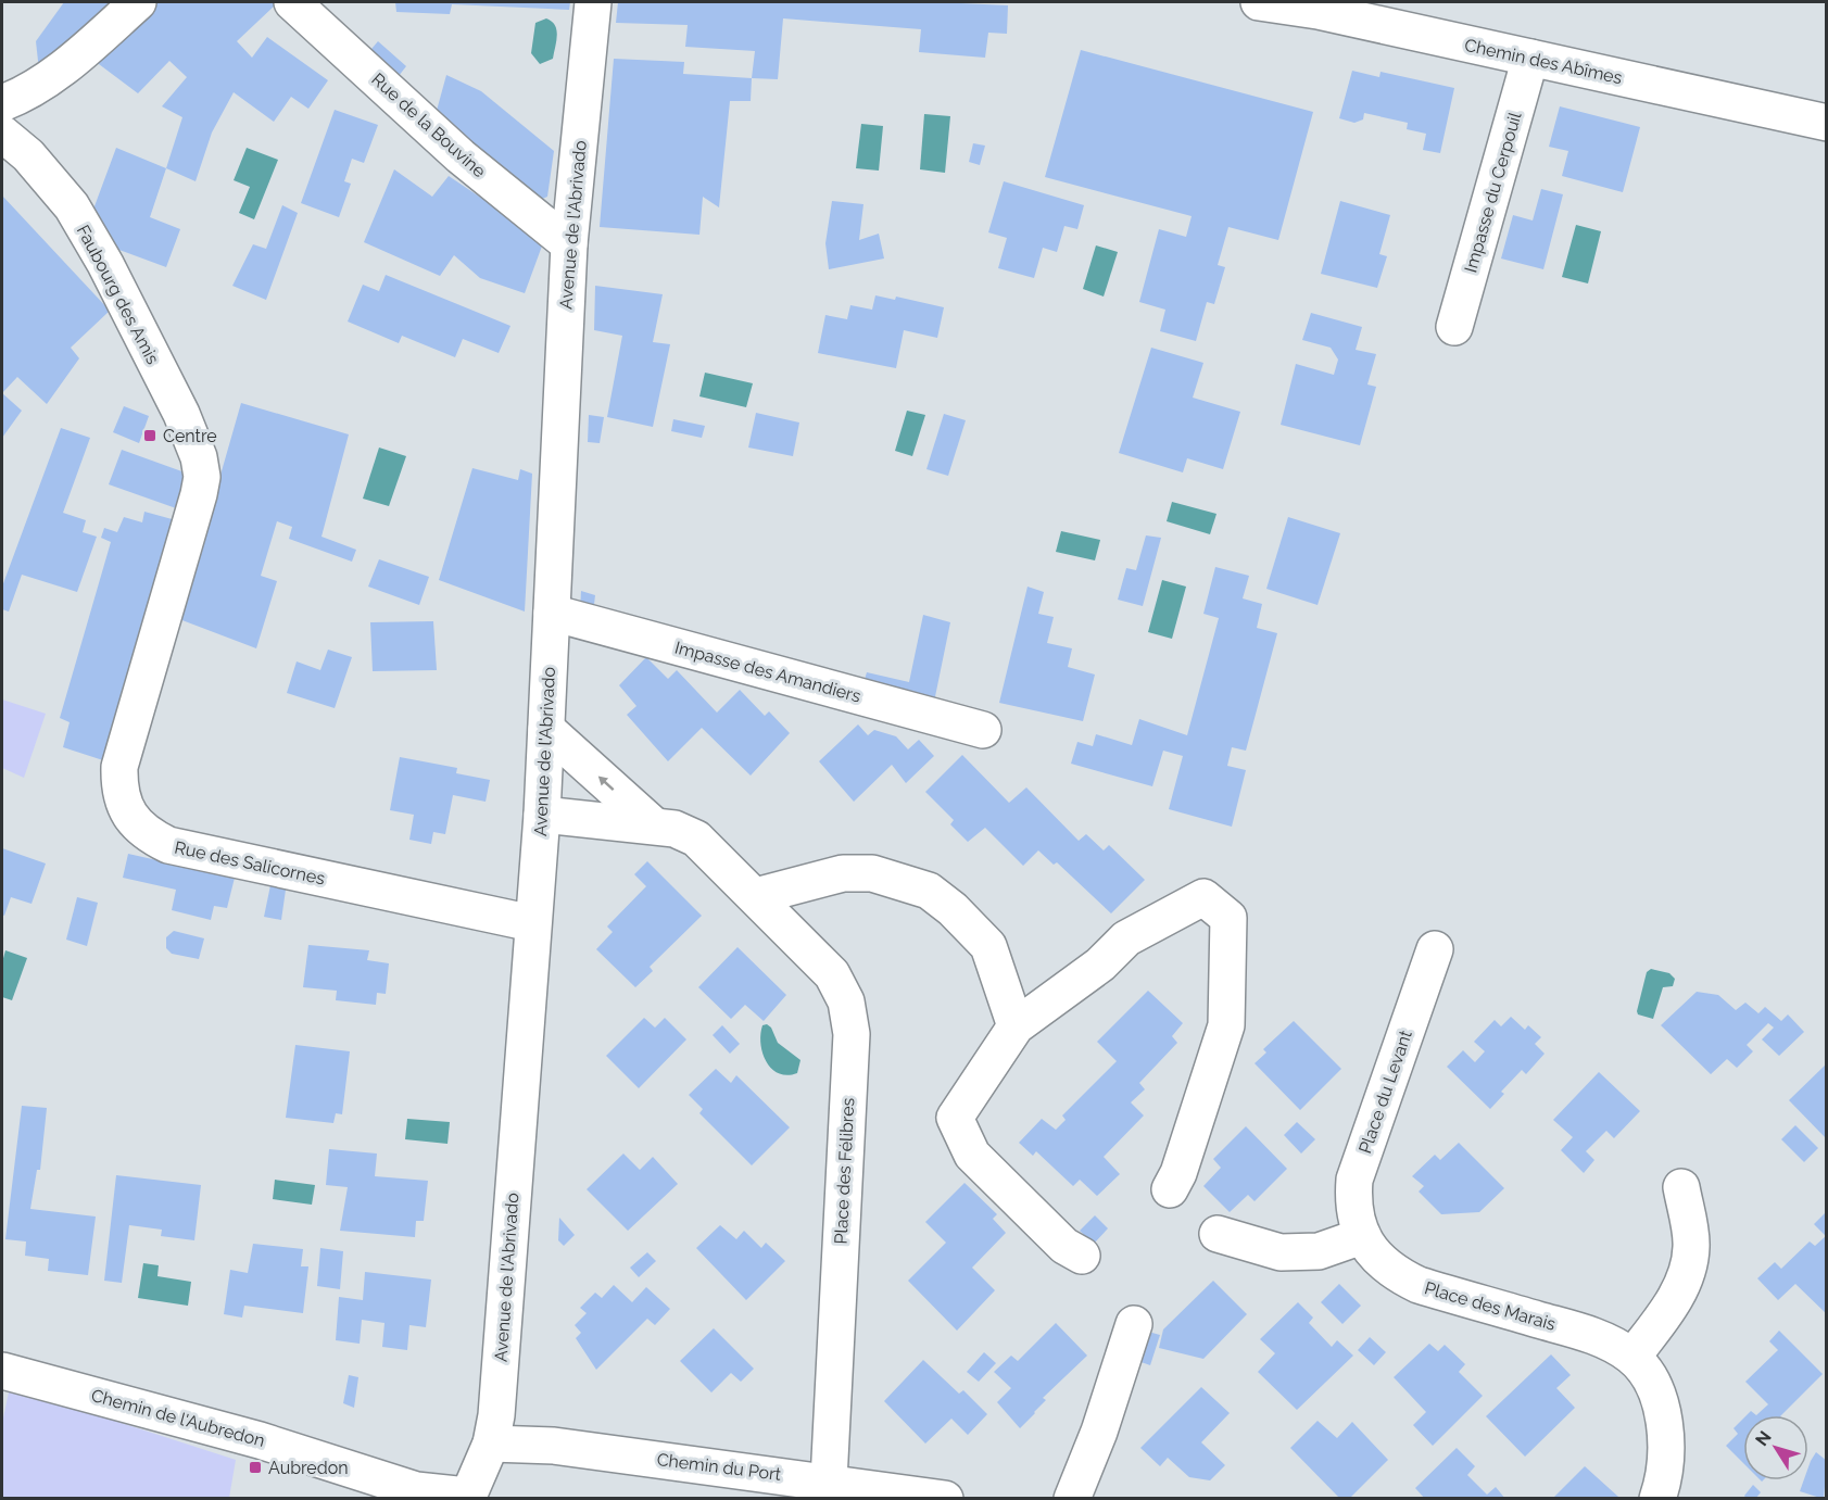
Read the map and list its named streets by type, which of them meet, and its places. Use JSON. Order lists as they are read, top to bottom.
{
  "streets": {
    "street": [
      "Chemin des Abîmes",
      "Rue de la Bouvine",
      "Impasse du Cerpouil",
      "Avenue de l'Abrivado",
      "Faubourg des Amis",
      "Impasse des Amandiers",
      "Rue des Salicornes",
      "Place du Levant",
      "Place des Félibres",
      "Place des Marais",
      "Chemin de l'Aubredon",
      "Chemin du Port"
    ]
  },
  "crossings": [
    ["Chemin des Abîmes", "Impasse du Cerpouil"],
    ["Rue de la Bouvine", "Avenue de l'Abrivado"],
    ["Avenue de l'Abrivado", "Impasse des Amandiers"],
    ["Avenue de l'Abrivado", "Rue des Salicornes"],
    ["Avenue de l'Abrivado", "Place des Félibres"],
    ["Avenue de l'Abrivado", "Chemin de l'Aubredon"],
    ["Avenue de l'Abrivado", "Chemin du Port"],
    ["Faubourg des Amis", "Rue des Salicornes"],
    ["Place du Levant", "Place des Marais"],
    ["Place des Félibres", "Chemin du Port"]
  ],
  "places": {
    "transit": ["Centre", "Aubredon"]
  },
  "north": "top left"
}
